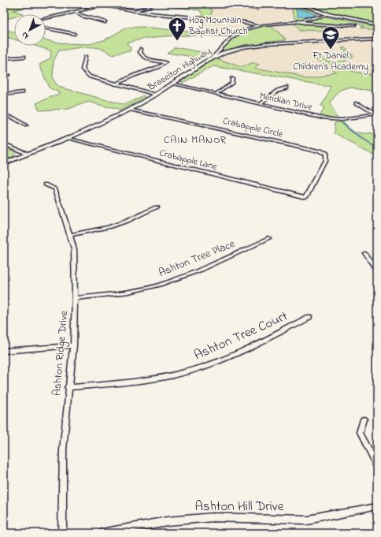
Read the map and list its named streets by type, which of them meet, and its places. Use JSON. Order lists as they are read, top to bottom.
{
  "streets": {
    "main road": ["Braselton Highway"],
    "street": [
      "Meridian Drive",
      "Crabapple Circle",
      "Crabapple Lane",
      "Ashton Tree Place",
      "Ashton Tree Court",
      "Ashton Ridge Drive",
      "Ashton Hill Drive"
    ]
  },
  "crossings": [
    ["Braselton Highway", "Meridian Drive"],
    ["Braselton Highway", "Crabapple Circle"],
    ["Braselton Highway", "Crabapple Lane"],
    ["Crabapple Circle", "Crabapple Lane"],
    ["Ashton Tree Place", "Ashton Ridge Drive"],
    ["Ashton Tree Court", "Ashton Ridge Drive"]
  ],
  "districts": ["CAIN MANOR"],
  "places": {
    "church": ["Hog Mountain Baptist Church"],
    "school or university": ["Ft Daniel Children's Academy"]
  },
  "north": "bottom left"
}
